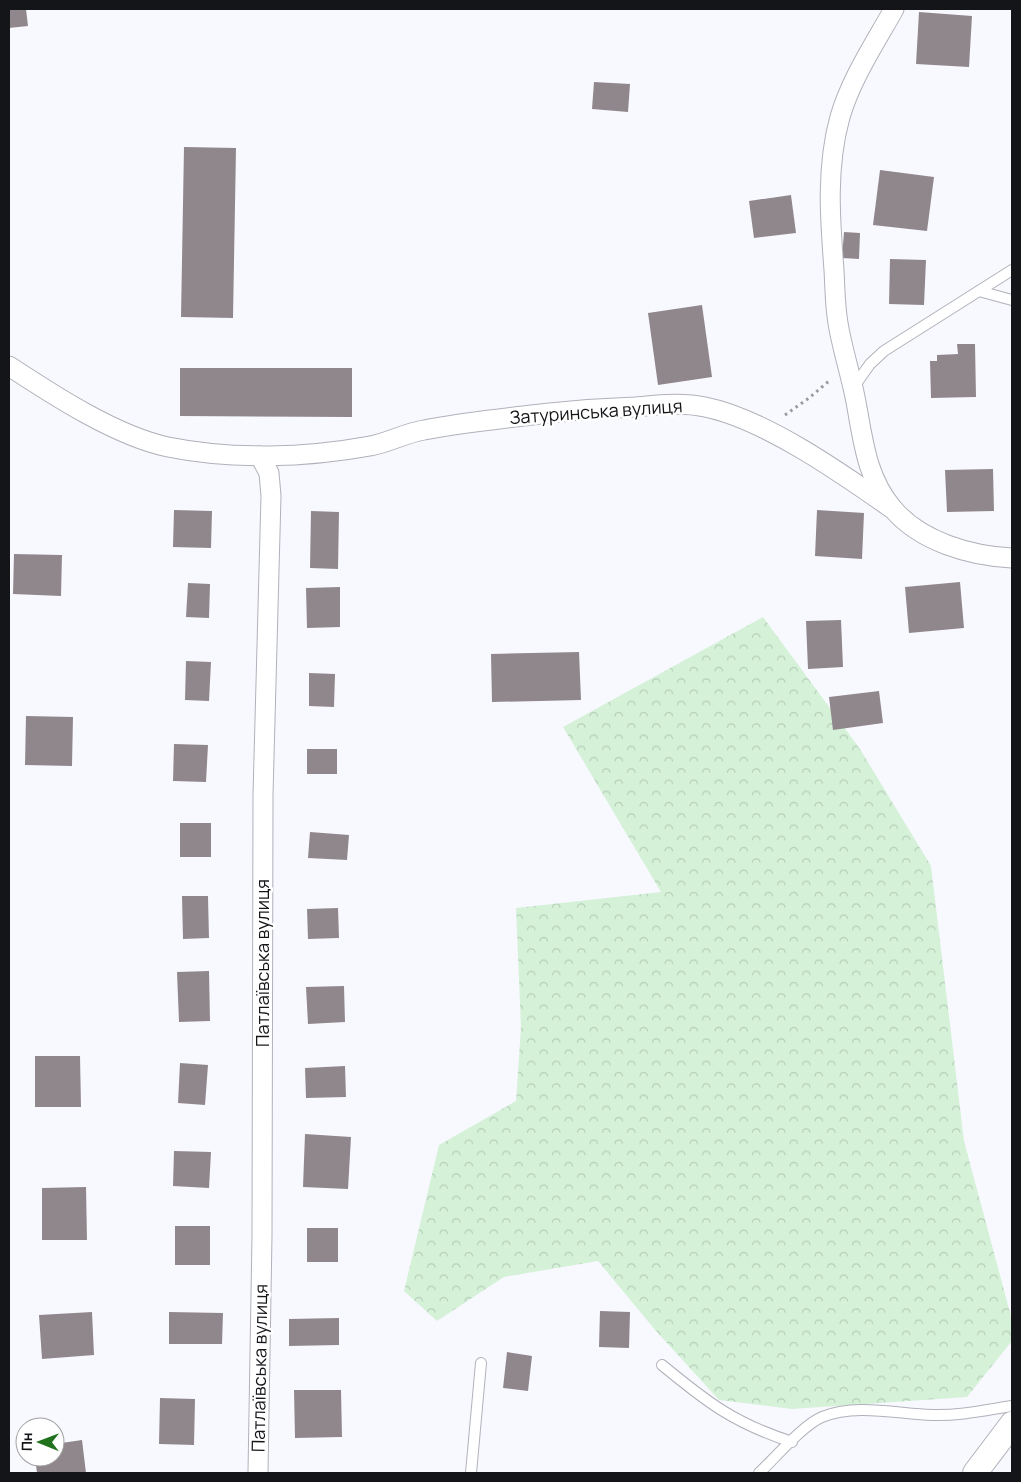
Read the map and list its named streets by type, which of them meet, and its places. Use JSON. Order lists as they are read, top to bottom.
{
  "streets": {
    "street": ["Затуринська вулиця", "Патлаївська вулиця"]
  },
  "crossings": [
    ["Затуринська вулиця", "Патлаївська вулиця"]
  ],
  "north": "left"
}
